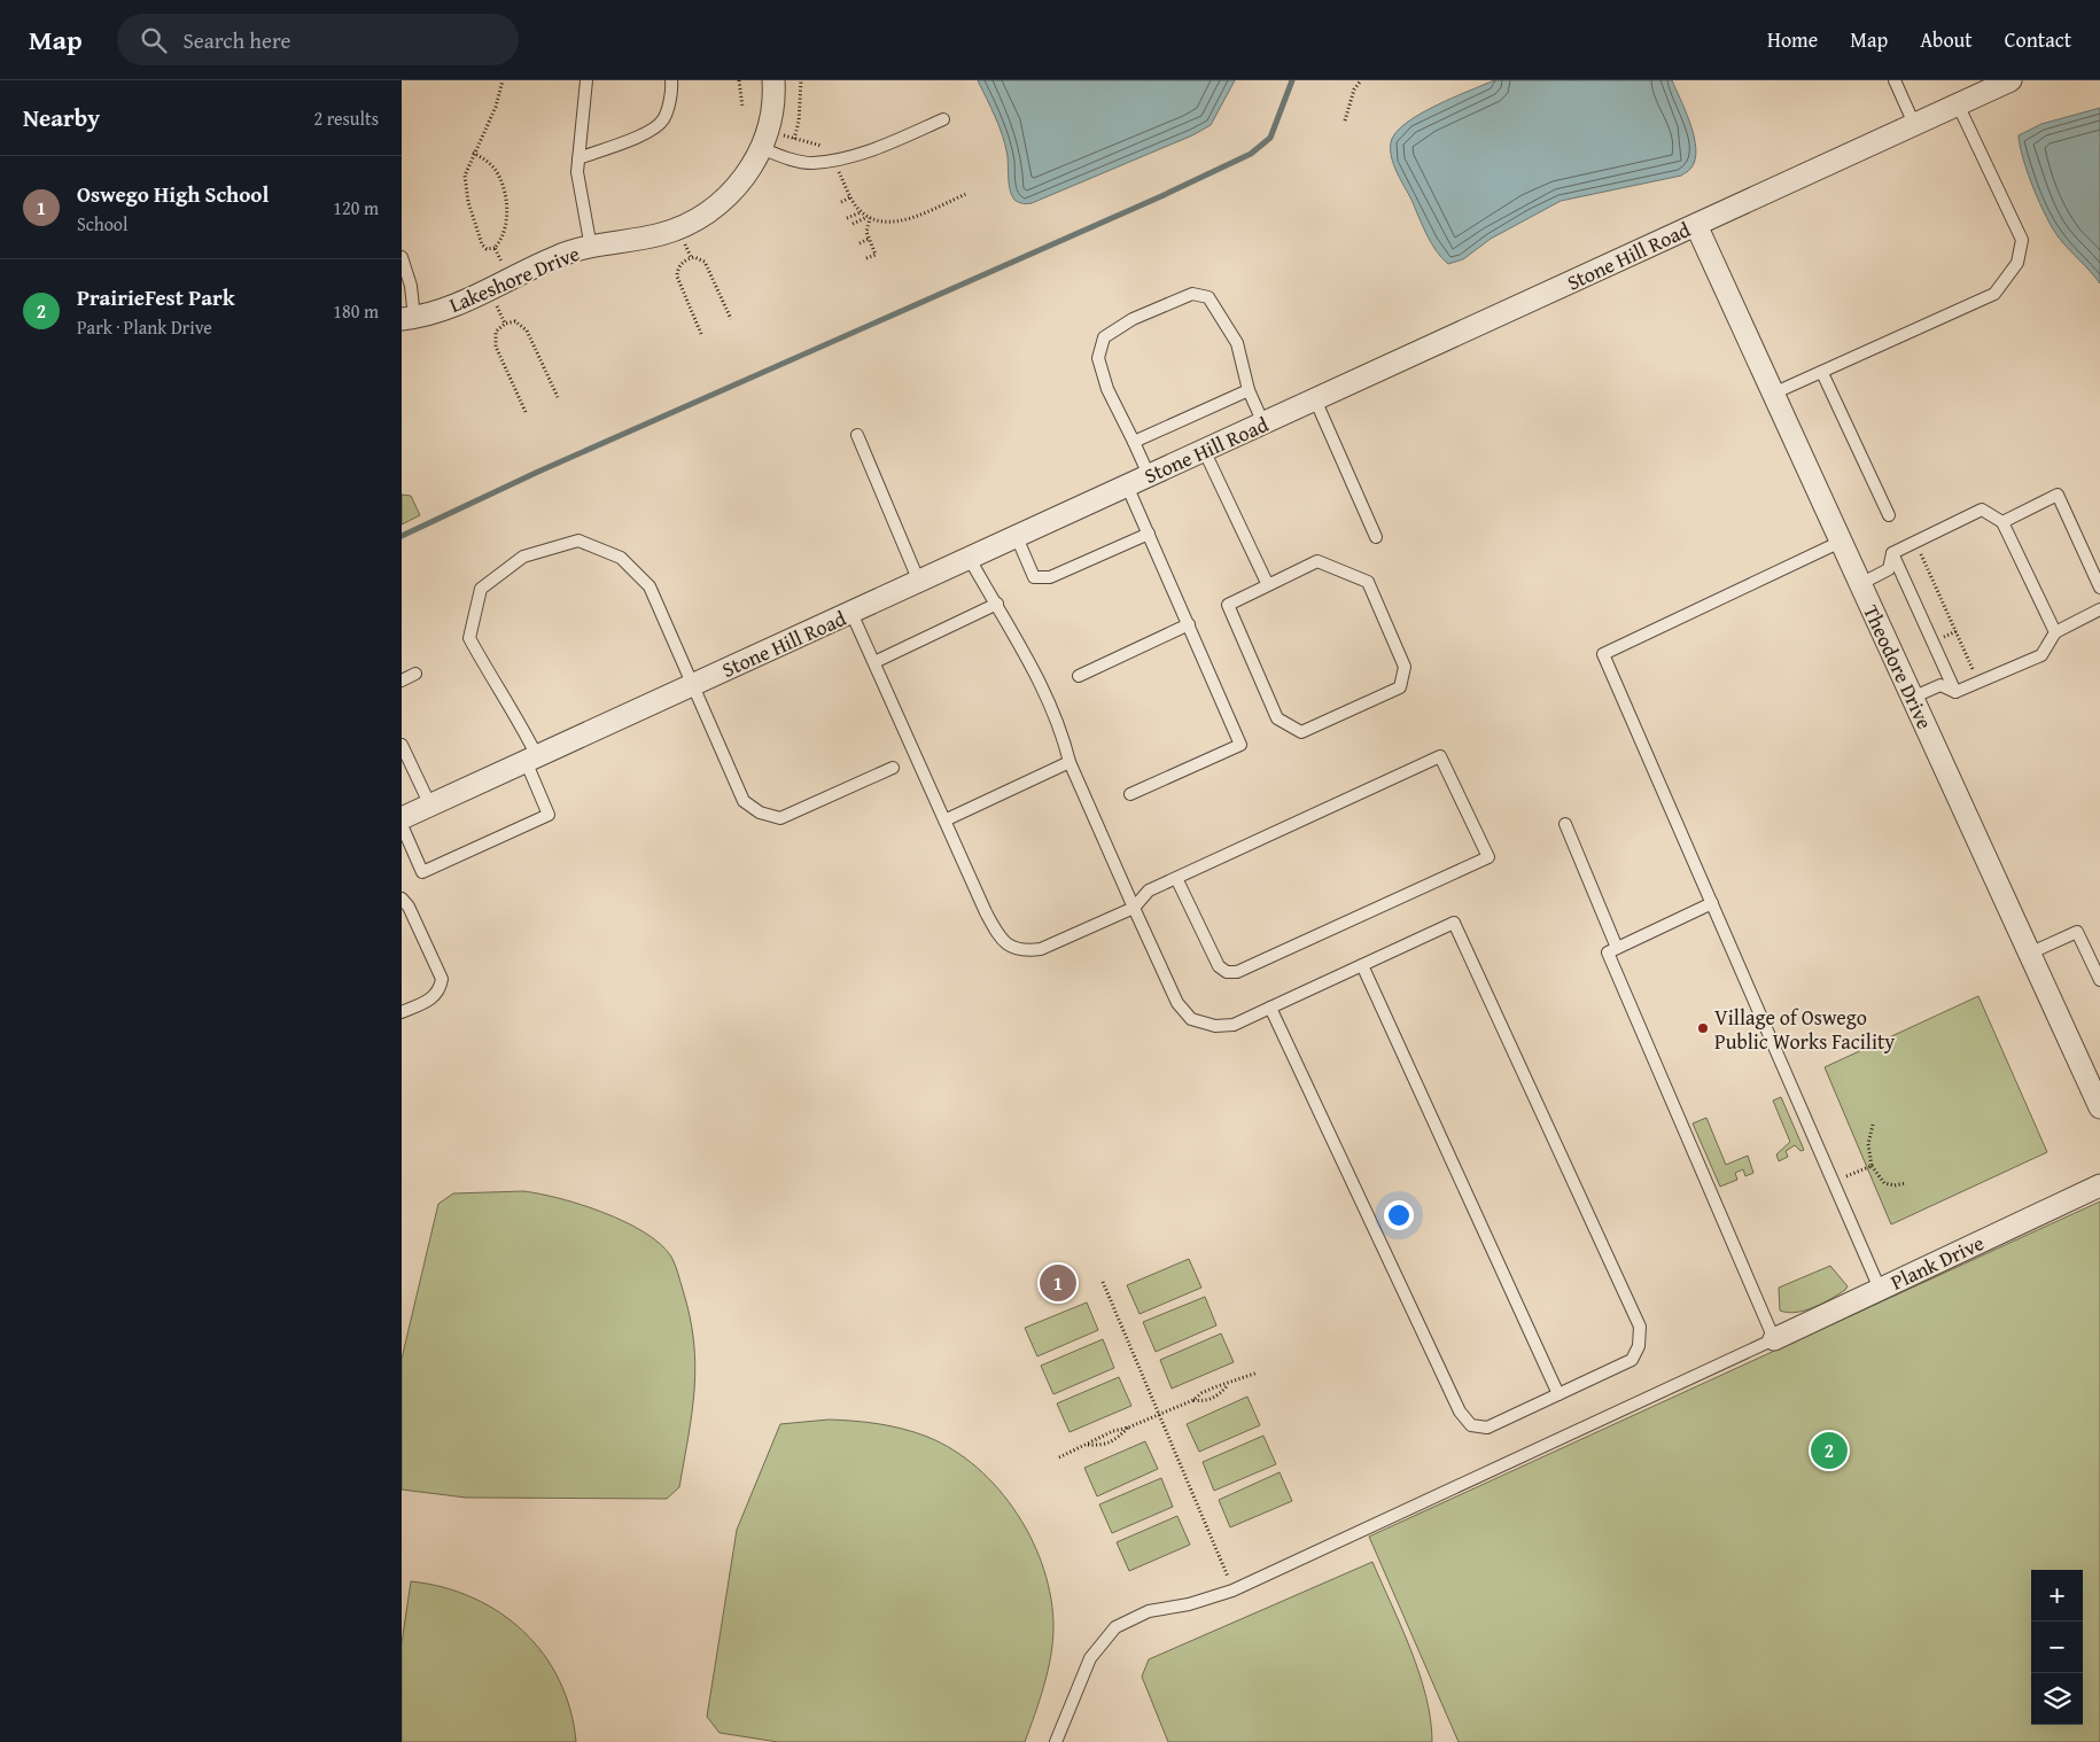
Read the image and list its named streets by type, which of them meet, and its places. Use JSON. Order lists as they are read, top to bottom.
{
  "streets": {
    "street": [
      "Stone Hill Road",
      "Lakeshore Drive",
      "Theodore Drive",
      "Plank Drive"
    ]
  },
  "crossings": [
    ["Stone Hill Road", "Theodore Drive"]
  ],
  "places": ["Village of Oswego Public Works Facility"],
  "page": {
    "header": "Map",
    "search": "Search here",
    "nav": [
      "Home",
      "Map",
      "About",
      "Contact"
    ],
    "heading": ["Nearby", "2 results"],
    "list": [
      {
        "mark": "1",
        "name": "Oswego High School",
        "note": "School",
        "value": "120 m"
      },
      {
        "mark": "2",
        "name": "PrairieFest Park",
        "note": "Park · Plank Drive",
        "value": "180 m"
      }
    ],
    "pins": ["1", "2"],
    "map_buttons": ["+", "−"]
  }
}
